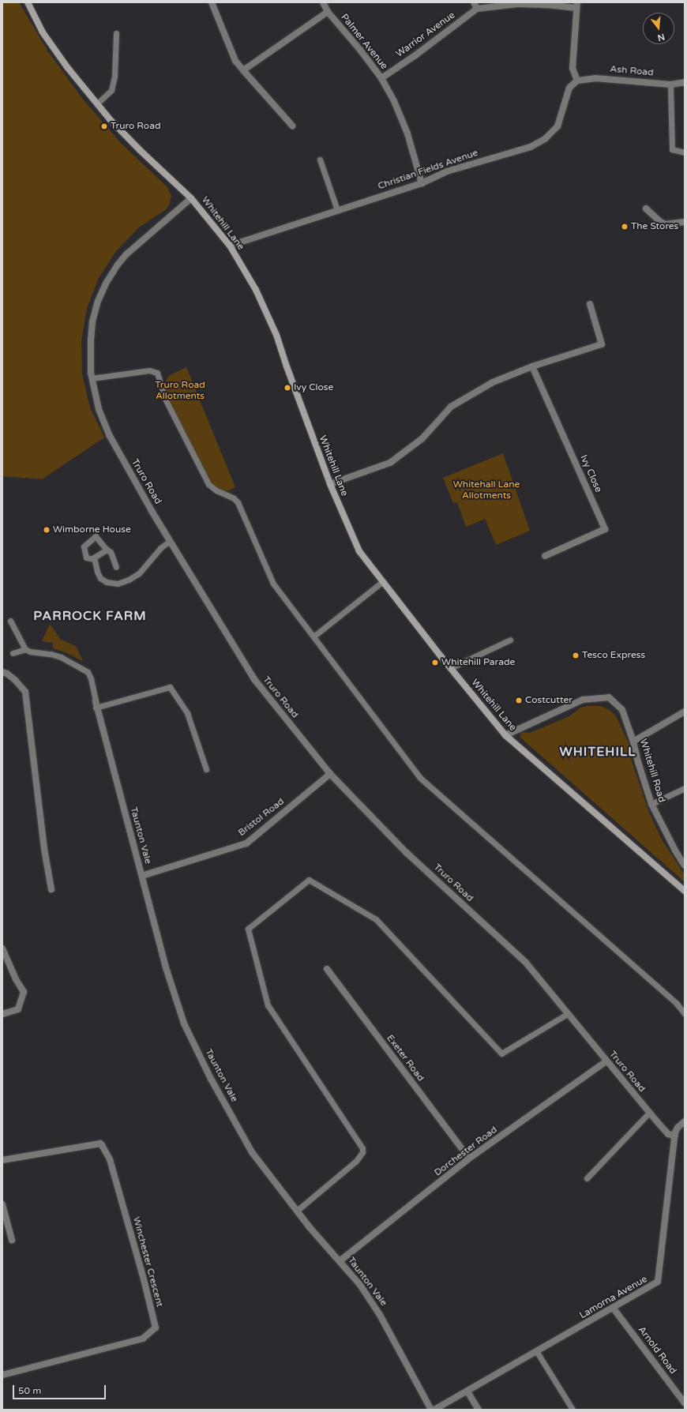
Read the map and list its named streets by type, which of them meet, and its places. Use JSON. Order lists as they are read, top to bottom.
{
  "streets": {
    "street": [
      "Warrior Avenue",
      "Palmer Avenue",
      "Ash Road",
      "Christian Fields Avenue",
      "Whitehill Lane",
      "Ivy Close",
      "Truro Road",
      "Whitehill Road",
      "Bristol Road",
      "Taunton Vale",
      "Exeter Road",
      "Dorchester Road",
      "Winchester Crescent",
      "Lamorna Avenue",
      "Arnold Road"
    ]
  },
  "crossings": [
    ["Warrior Avenue", "Palmer Avenue"],
    ["Palmer Avenue", "Christian Fields Avenue"],
    ["Ash Road", "Christian Fields Avenue"],
    ["Christian Fields Avenue", "Whitehill Lane"],
    ["Whitehill Lane", "Truro Road"],
    ["Whitehill Lane", "Whitehill Road"],
    ["Truro Road", "Bristol Road"],
    ["Truro Road", "Dorchester Road"],
    ["Truro Road", "Lamorna Avenue"],
    ["Bristol Road", "Taunton Vale"],
    ["Taunton Vale", "Dorchester Road"],
    ["Exeter Road", "Dorchester Road"],
    ["Lamorna Avenue", "Arnold Road"]
  ],
  "districts": ["PARROCK FARM", "WHITEHILL"],
  "parks": ["Truro Road Allotments", "Whitehall Lane Allotments"],
  "places": [
    "Truro Road",
    "The Stores",
    "Ivy Close",
    "Wimborne House",
    "Tesco Express",
    "Whitehill Parade",
    "Costcutter"
  ],
  "scale_bar": "50 m",
  "north": "bottom"
}
